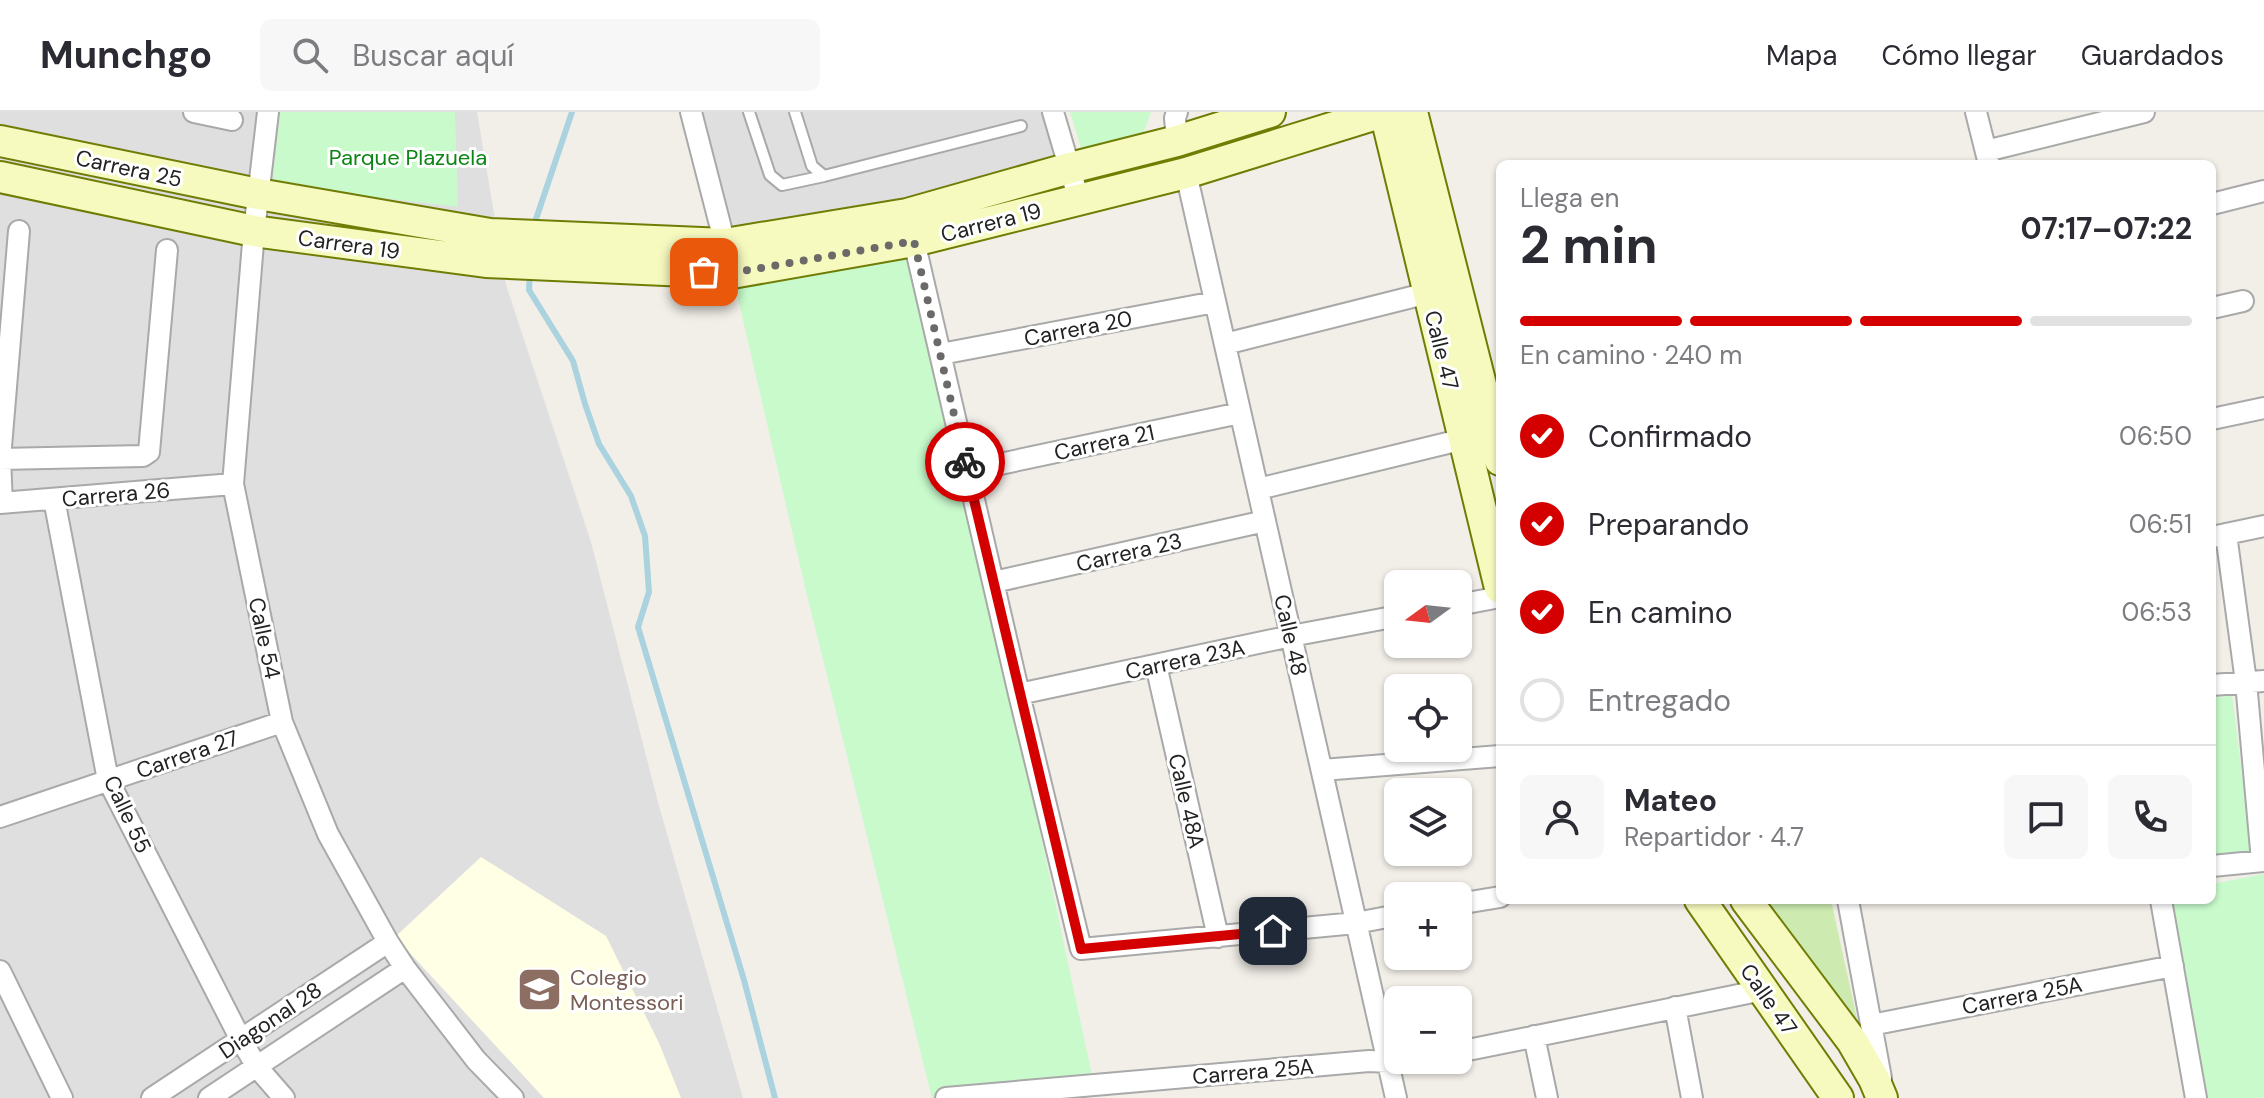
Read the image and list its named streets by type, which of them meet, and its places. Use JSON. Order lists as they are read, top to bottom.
{
  "streets": {
    "street": [
      "Carrera 25",
      "Carrera 19",
      "Carrera 20",
      "Calle 47",
      "Carrera 21",
      "Carrera 26",
      "Carrera 23",
      "Calle 48",
      "Calle 54",
      "Carrera 23A",
      "Carrera 27",
      "Calle 48A",
      "Calle 55",
      "Carrera 25A",
      "Diagonal 28"
    ]
  },
  "crossings": [
    ["Carrera 25", "Carrera 19"],
    ["Carrera 25", "Calle 54"],
    ["Carrera 19", "Calle 47"],
    ["Carrera 19", "Calle 48"],
    ["Carrera 19", "Calle 54"],
    ["Carrera 20", "Calle 48"],
    ["Calle 47", "Carrera 25A"],
    ["Carrera 21", "Calle 48"],
    ["Carrera 26", "Calle 54"],
    ["Carrera 26", "Calle 55"],
    ["Carrera 23", "Calle 48"],
    ["Calle 48", "Carrera 23A"],
    ["Calle 54", "Carrera 27"],
    ["Calle 54", "Diagonal 28"],
    ["Carrera 23A", "Calle 48A"],
    ["Carrera 27", "Calle 55"],
    ["Calle 55", "Diagonal 28"]
  ],
  "parks": ["Parque Plazuela"],
  "places": {
    "school or university": ["Colegio Montessori"]
  },
  "north": "left",
  "page": {
    "header": "Munchgo",
    "search": "Buscar aquí",
    "nav": ["Mapa", "Cómo llegar", "Guardados"],
    "heading": ["2 min", "Llega en", "07:17–07:22"],
    "panel": ["Mateo", "Repartidor · 4.7"],
    "bar": "En camino · 240 m",
    "list": [
      ["Confirmado", "06:50"],
      ["Preparando", "06:51"],
      ["En camino", "06:53"],
      "Entregado"
    ],
    "map_buttons": ["+", "−"]
  }
}
